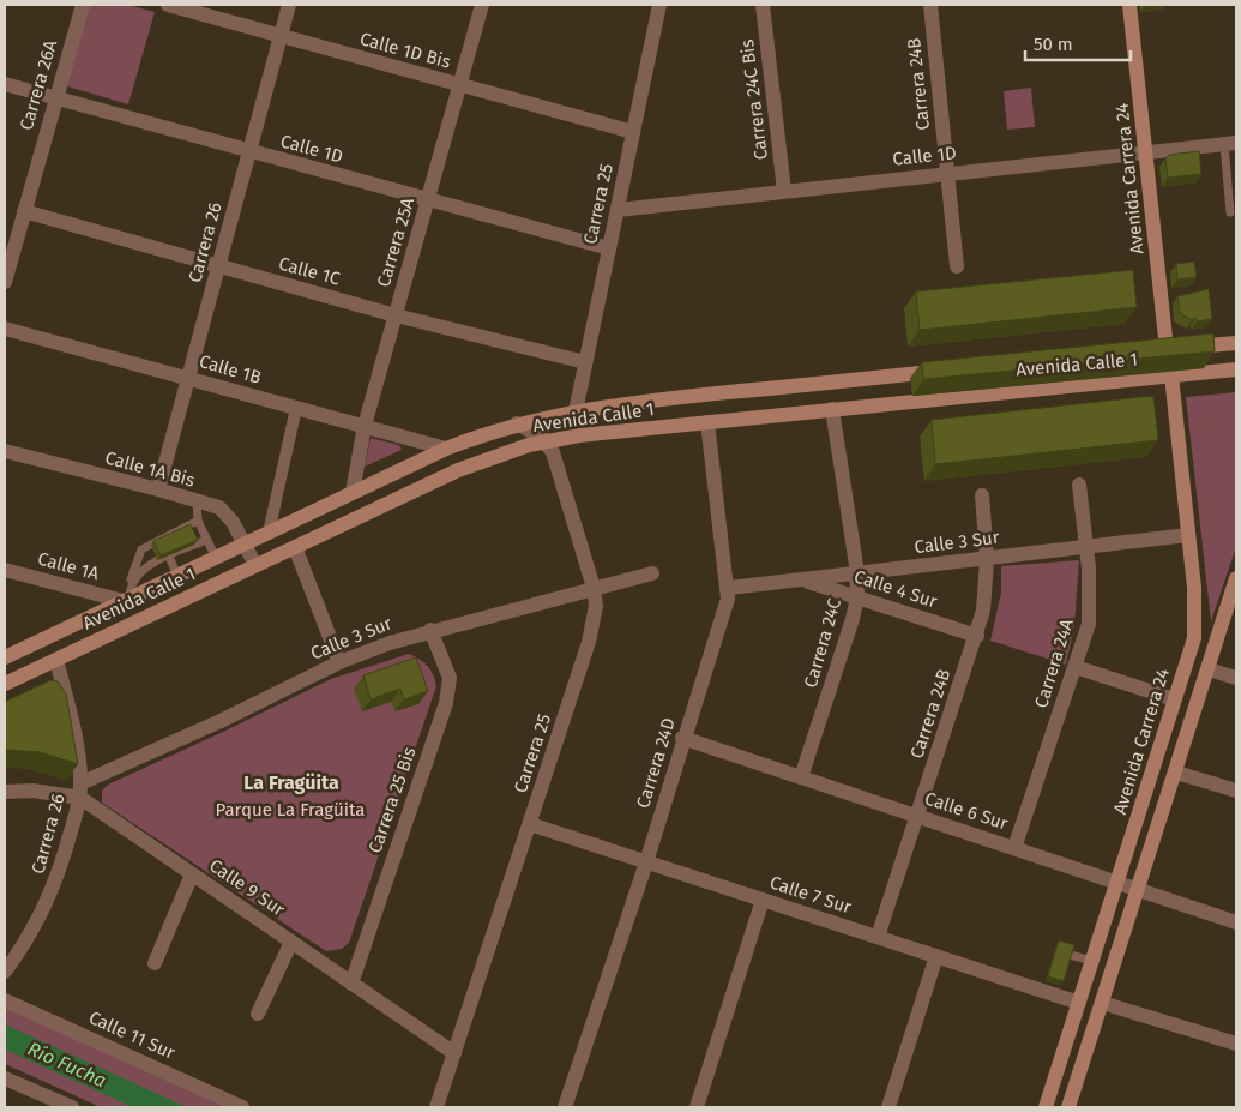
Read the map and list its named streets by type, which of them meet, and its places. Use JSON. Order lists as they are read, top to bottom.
{
  "streets": {
    "main road": ["Avenida Carrera 24", "Avenida Calle 1"],
    "street": [
      "Calle 1D Bis",
      "Carrera 24B",
      "Carrera 26A",
      "Carrera 24C Bis",
      "Calle 1D",
      "Carrera 25",
      "Carrera 26",
      "Carrera 25A",
      "Calle 1C",
      "Calle 1B",
      "Calle 1A Bis",
      "Calle 3 Sur",
      "Calle 1A",
      "Calle 4 Sur",
      "Carrera 24C",
      "Carrera 24A",
      "Carrera 24D",
      "Carrera 25 Bis",
      "Calle 6 Sur",
      "Calle 9 Sur",
      "Calle 7 Sur",
      "Calle 11 Sur"
    ]
  },
  "crossings": [
    ["Calle 1D Bis", "Carrera 25"],
    ["Calle 1D Bis", "Carrera 26"],
    ["Calle 1D Bis", "Carrera 25A"],
    ["Carrera 24B", "Calle 1D"],
    ["Carrera 24B", "Calle 3 Sur"],
    ["Carrera 24B", "Calle 4 Sur"],
    ["Carrera 24B", "Calle 6 Sur"],
    ["Carrera 24B", "Calle 7 Sur"],
    ["Carrera 26A", "Calle 1D"],
    ["Carrera 26A", "Calle 1C"],
    ["Carrera 24C Bis", "Calle 1D"],
    ["Calle 1D", "Avenida Carrera 24"],
    ["Calle 1D", "Carrera 25"],
    ["Calle 1D", "Carrera 26"],
    ["Calle 1D", "Carrera 25A"],
    ["Avenida Carrera 24", "Avenida Calle 1"],
    ["Avenida Carrera 24", "Calle 3 Sur"],
    ["Avenida Carrera 24", "Calle 6 Sur"],
    ["Avenida Carrera 24", "Calle 7 Sur"],
    ["Carrera 25", "Calle 1C"],
    ["Carrera 25", "Avenida Calle 1"],
    ["Carrera 25", "Calle 3 Sur"],
    ["Carrera 25", "Calle 9 Sur"],
    ["Carrera 25", "Calle 7 Sur"],
    ["Carrera 26", "Calle 1C"],
    ["Carrera 26", "Avenida Calle 1"],
    ["Carrera 26", "Calle 1B"],
    ["Carrera 26", "Calle 1A Bis"],
    ["Carrera 26", "Calle 3 Sur"],
    ["Carrera 26", "Calle 9 Sur"],
    ["Carrera 25A", "Calle 1C"],
    ["Carrera 25A", "Avenida Calle 1"],
    ["Carrera 25A", "Calle 1B"],
    ["Avenida Calle 1", "Calle 1B"],
    ["Avenida Calle 1", "Calle 1A Bis"],
    ["Avenida Calle 1", "Calle 1A"],
    ["Avenida Calle 1", "Carrera 24C"],
    ["Avenida Calle 1", "Carrera 24D"],
    ["Calle 3 Sur", "Calle 4 Sur"],
    ["Calle 3 Sur", "Carrera 24C"],
    ["Calle 3 Sur", "Carrera 24A"],
    ["Calle 3 Sur", "Carrera 24D"],
    ["Calle 3 Sur", "Carrera 25 Bis"],
    ["Calle 3 Sur", "Calle 9 Sur"],
    ["Calle 4 Sur", "Carrera 24C"],
    ["Carrera 24C", "Calle 6 Sur"],
    ["Carrera 24A", "Calle 6 Sur"],
    ["Carrera 24D", "Calle 6 Sur"],
    ["Carrera 24D", "Calle 7 Sur"],
    ["Carrera 25 Bis", "Calle 9 Sur"]
  ],
  "districts": ["La Fragüita"],
  "water": ["Río Fucha"],
  "parks": ["Parque La Fragüita"],
  "scale_bar": "50 m"
}
